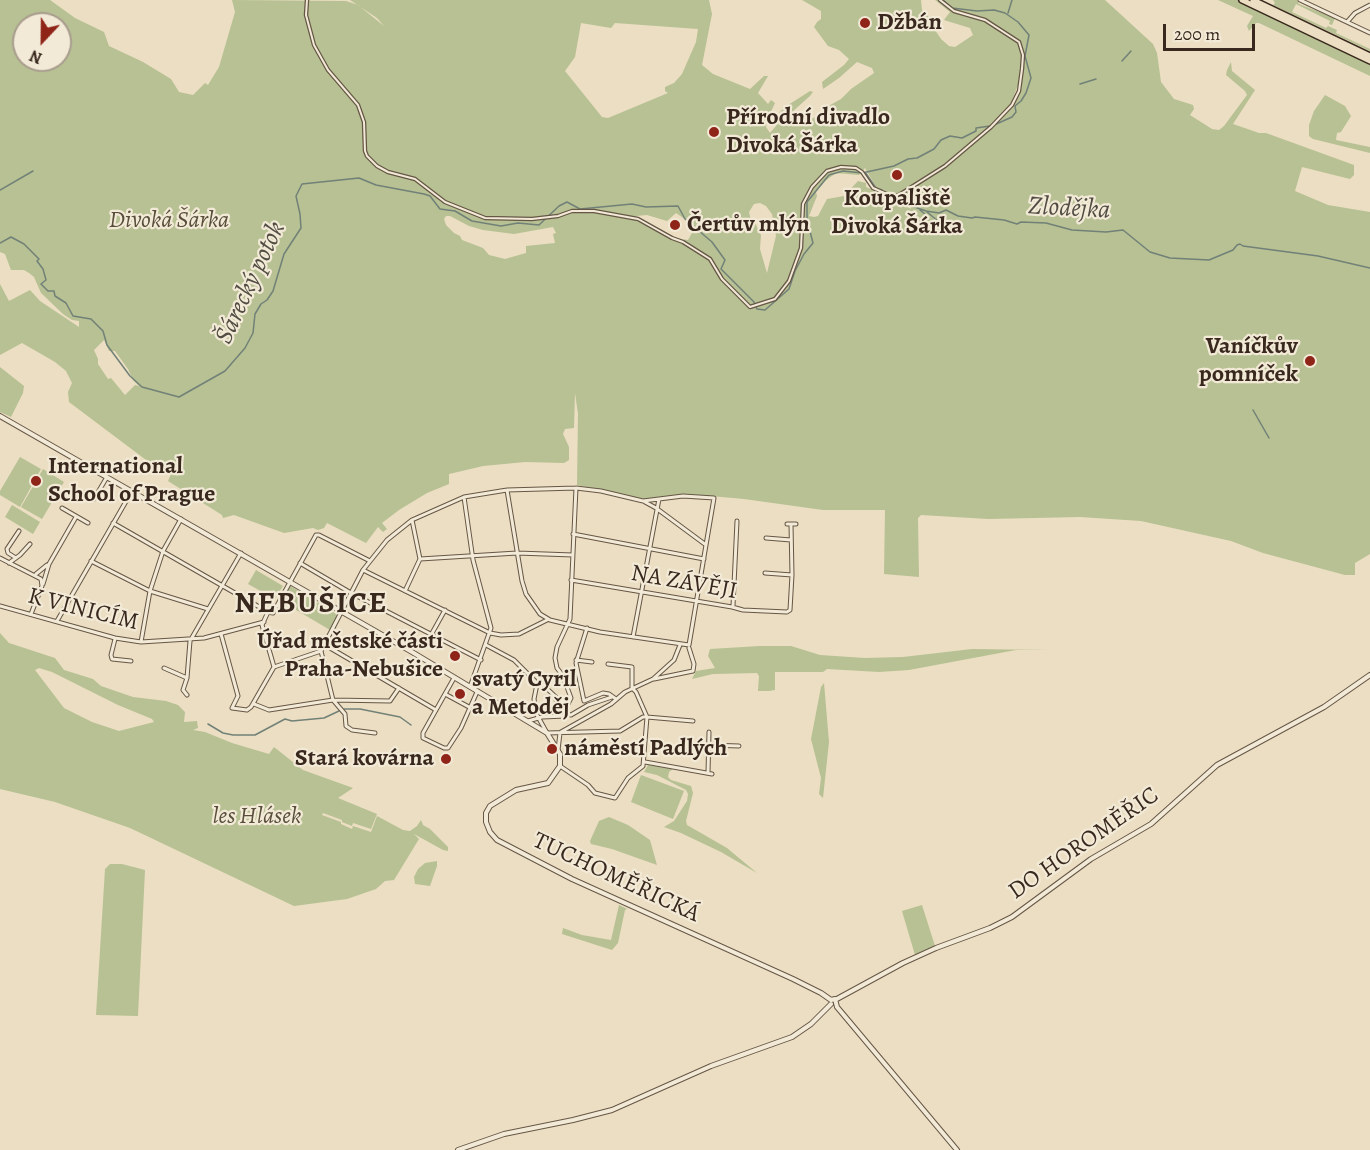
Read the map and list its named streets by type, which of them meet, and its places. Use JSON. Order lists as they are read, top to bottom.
{
  "streets": {
    "street": [
      "NA ZÁVĚJI",
      "K VINICÍM",
      "DO HOROMĚŘIC",
      "TUCHOMĚŘICKÁ"
    ]
  },
  "crossings": [
    ["DO HOROMĚŘIC", "TUCHOMĚŘICKÁ"]
  ],
  "districts": ["NEBUŠICE"],
  "water": ["Zlodějka", "Šárecký potok"],
  "parks": ["Divoká Šárka", "les Hlásek"],
  "places": [
    "Džbán",
    "Přírodní divadlo Divoká Šárka",
    "Koupaliště Divoká Šárka",
    "Čertův mlýn",
    "Vaníčkův pomníček",
    "International School of Prague",
    "Úřad městské části Praha-Nebušice",
    "svatý Cyril a Metoděj",
    "náměstí Padlých",
    "Stará kovárna"
  ],
  "scale_bar": "200 m",
  "north": "bottom"
}
